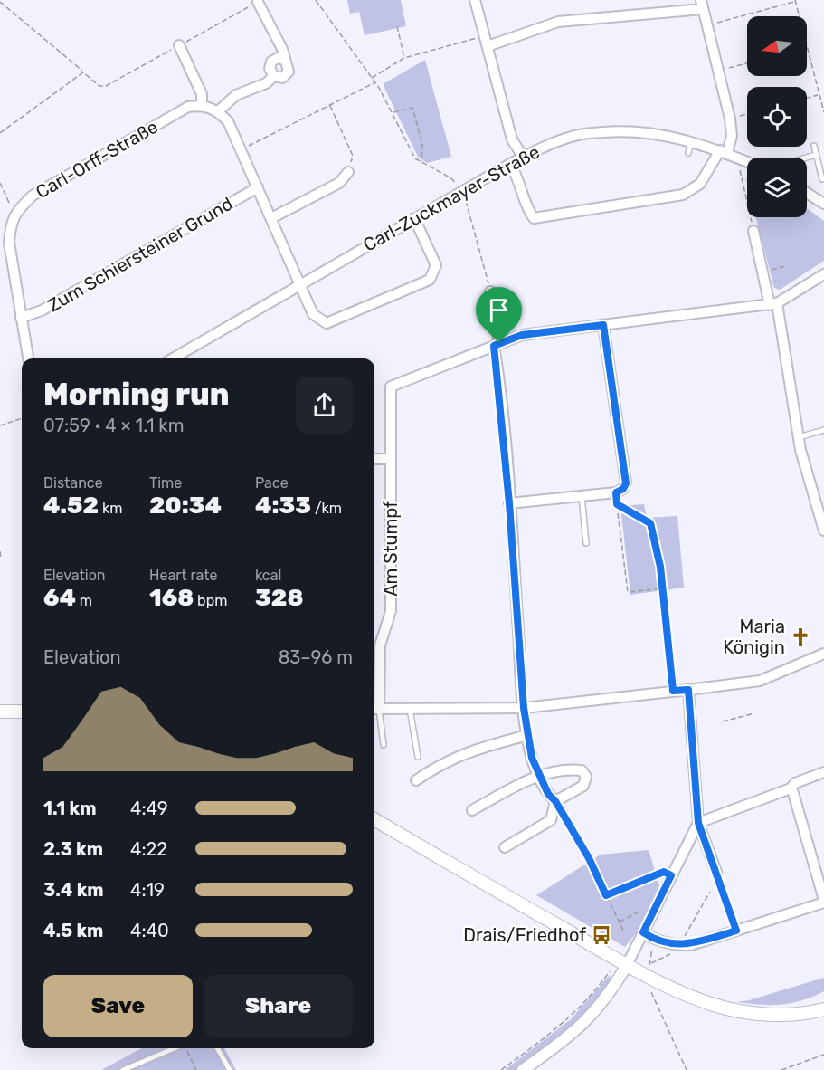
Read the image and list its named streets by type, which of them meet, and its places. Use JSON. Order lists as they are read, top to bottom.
{
  "streets": {
    "street": [
      "Carl-Orff-Straße",
      "Carl-Zuckmayer-Straße",
      "Zum Schiersteiner Grund",
      "Am Stumpf"
    ]
  },
  "places": {
    "church": ["Maria Königin"],
    "bus stop": ["Drais/Friedhof"]
  },
  "north": "left",
  "page": {
    "heading": ["Morning run", "07:59 · 4 × 1.1 km"],
    "stats": [
      ["Distance", "4.52 km"],
      ["Time", "20:34"],
      ["Pace", "4:33 /km"],
      ["Elevation", "64 m"],
      ["Heart rate", "168 bpm"],
      ["kcal", "328"]
    ],
    "chart": ["Elevation", "83–96 m"],
    "list": [
      {
        "name": "1.1 km",
        "note": "4:49"
      },
      {
        "name": "2.3 km",
        "note": "4:22"
      },
      {
        "name": "3.4 km",
        "note": "4:19"
      },
      {
        "name": "4.5 km",
        "note": "4:40"
      }
    ],
    "buttons": ["Save", "Share"]
  }
}
